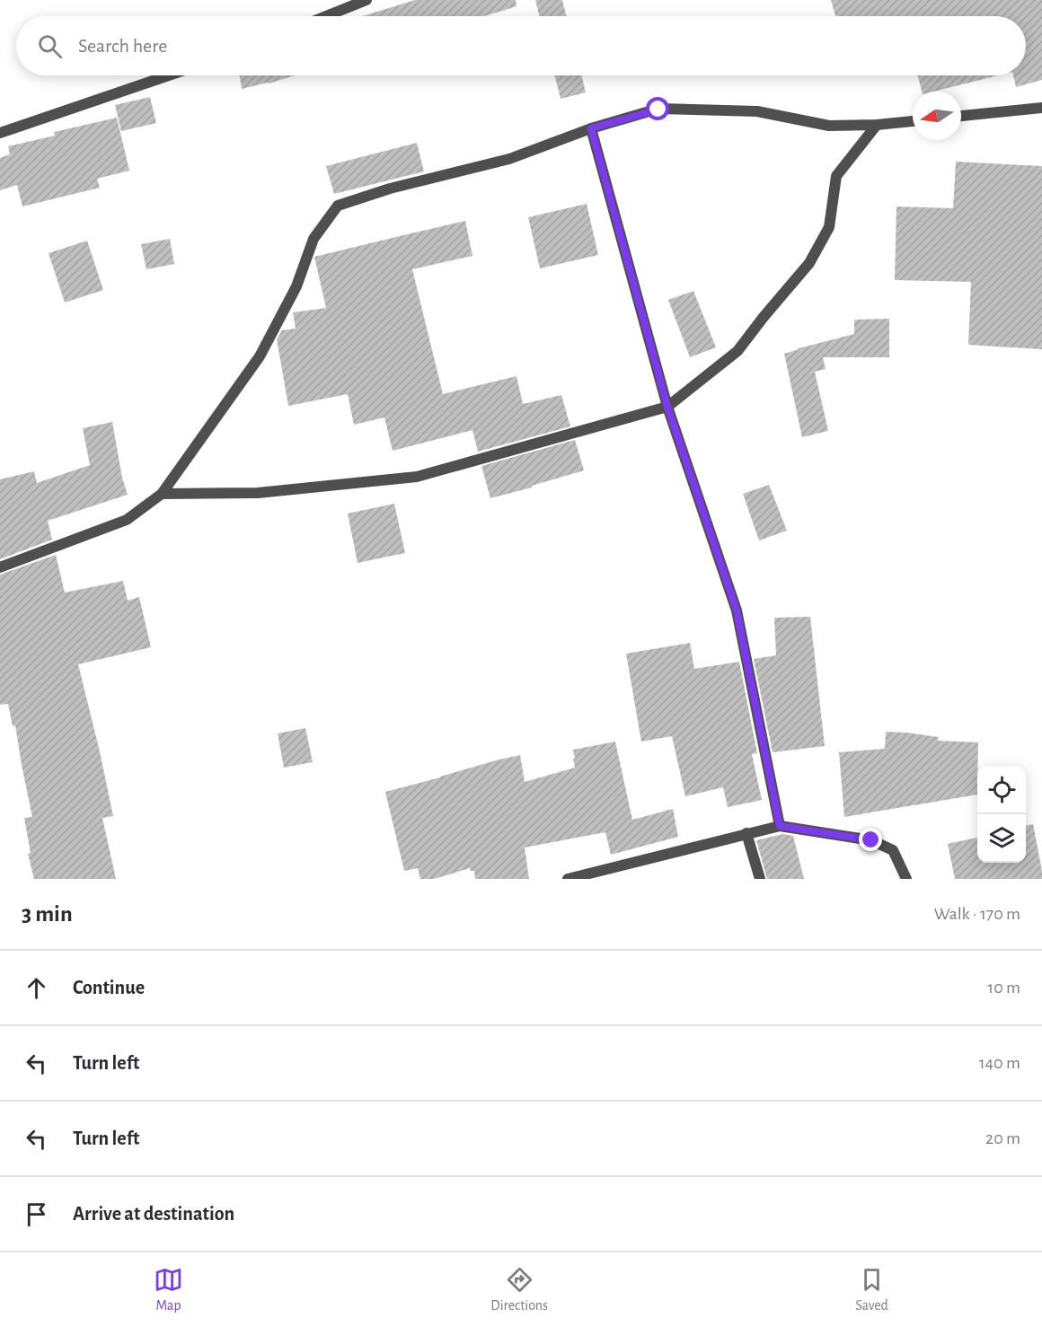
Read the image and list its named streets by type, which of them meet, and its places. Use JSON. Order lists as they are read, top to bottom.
{
  "north": "left",
  "page": {
    "search": "Search here",
    "heading": ["3 min", "Walk · 170 m"],
    "list": [
      ["Continue", "10 m"],
      ["Turn left", "140 m"],
      ["Turn left", "20 m"],
      "Arrive at destination"
    ],
    "nav": ["Map", "Directions", "Saved"]
  }
}
